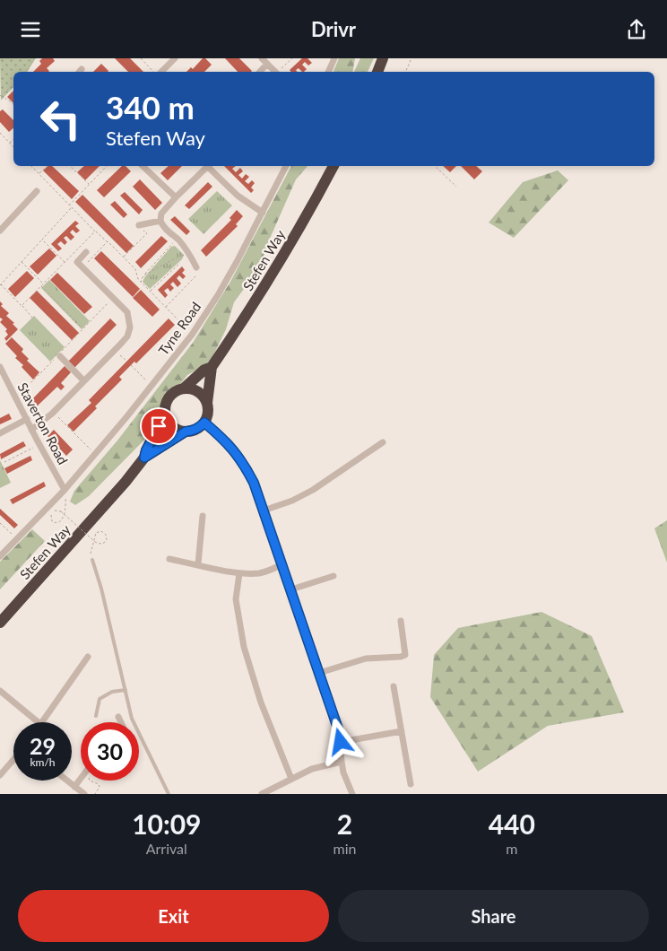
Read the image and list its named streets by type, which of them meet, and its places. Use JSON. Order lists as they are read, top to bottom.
{
  "streets": {
    "highway": ["Stefen Way"],
    "street": ["Tyne Road", "Staverton Road"]
  },
  "crossings": [
    ["Tyne Road", "Staverton Road"]
  ],
  "page": {
    "header": "Drivr",
    "turn": ["340 m", "Stefen Way"],
    "speed": "29 km/h",
    "limit": "30",
    "eta": [
      "10:09",
      "Arrival",
      "2",
      "min",
      "440",
      "m"
    ],
    "buttons": ["Exit", "Share"]
  }
}
